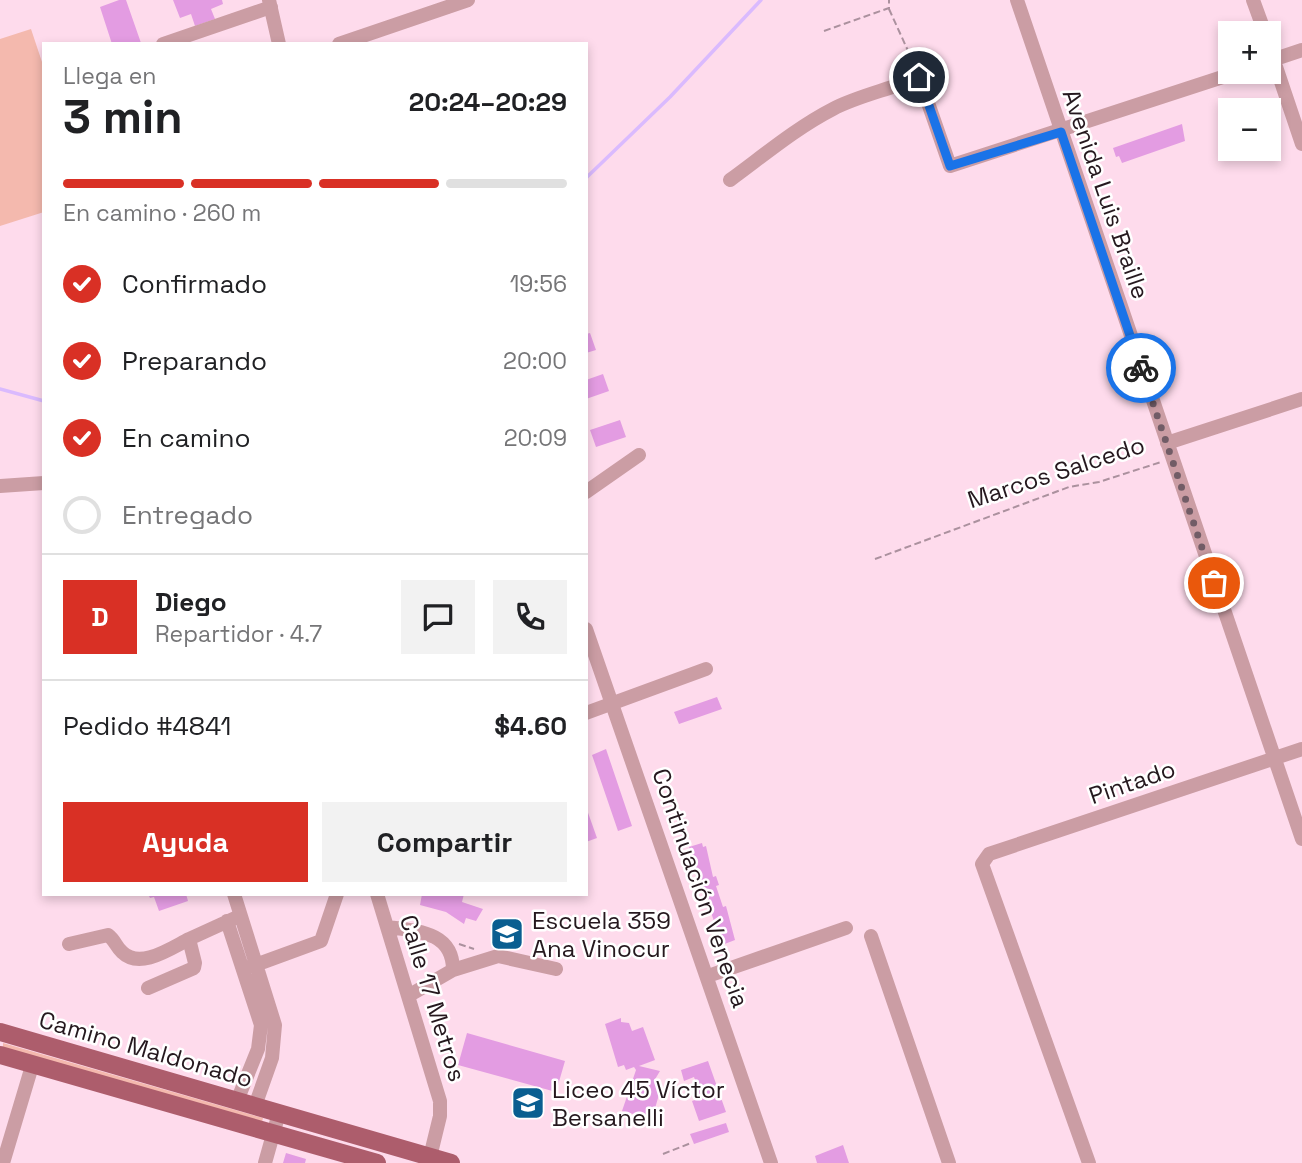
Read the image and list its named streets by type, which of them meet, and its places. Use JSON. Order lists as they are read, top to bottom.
{
  "streets": {
    "main road": ["Camino Maldonado"],
    "street": [
      "Avenida Luis Braille",
      "Marcos Salcedo",
      "Pintado",
      "Continuación Venecia",
      "Calle 17 Metros"
    ]
  },
  "crossings": [
    ["Avenida Luis Braille", "Marcos Salcedo"],
    ["Avenida Luis Braille", "Pintado"],
    ["Calle 17 Metros", "Camino Maldonado"]
  ],
  "places": {
    "school or university": ["Escuela 359 Ana Vinocur", "Liceo 45 Víctor Bersanelli"]
  },
  "page": {
    "map_buttons": ["+", "−"],
    "heading": ["3 min", "Llega en", "20:24–20:29"],
    "panel": [
      "Diego",
      "Repartidor · 4.7",
      "Pedido #4841",
      "$4.60"
    ],
    "bar": "En camino · 260 m",
    "list": [
      ["Confirmado", "19:56"],
      ["Preparando", "20:00"],
      ["En camino", "20:09"],
      "Entregado"
    ],
    "round": "D",
    "buttons": ["Ayuda", "Compartir"]
  }
}
